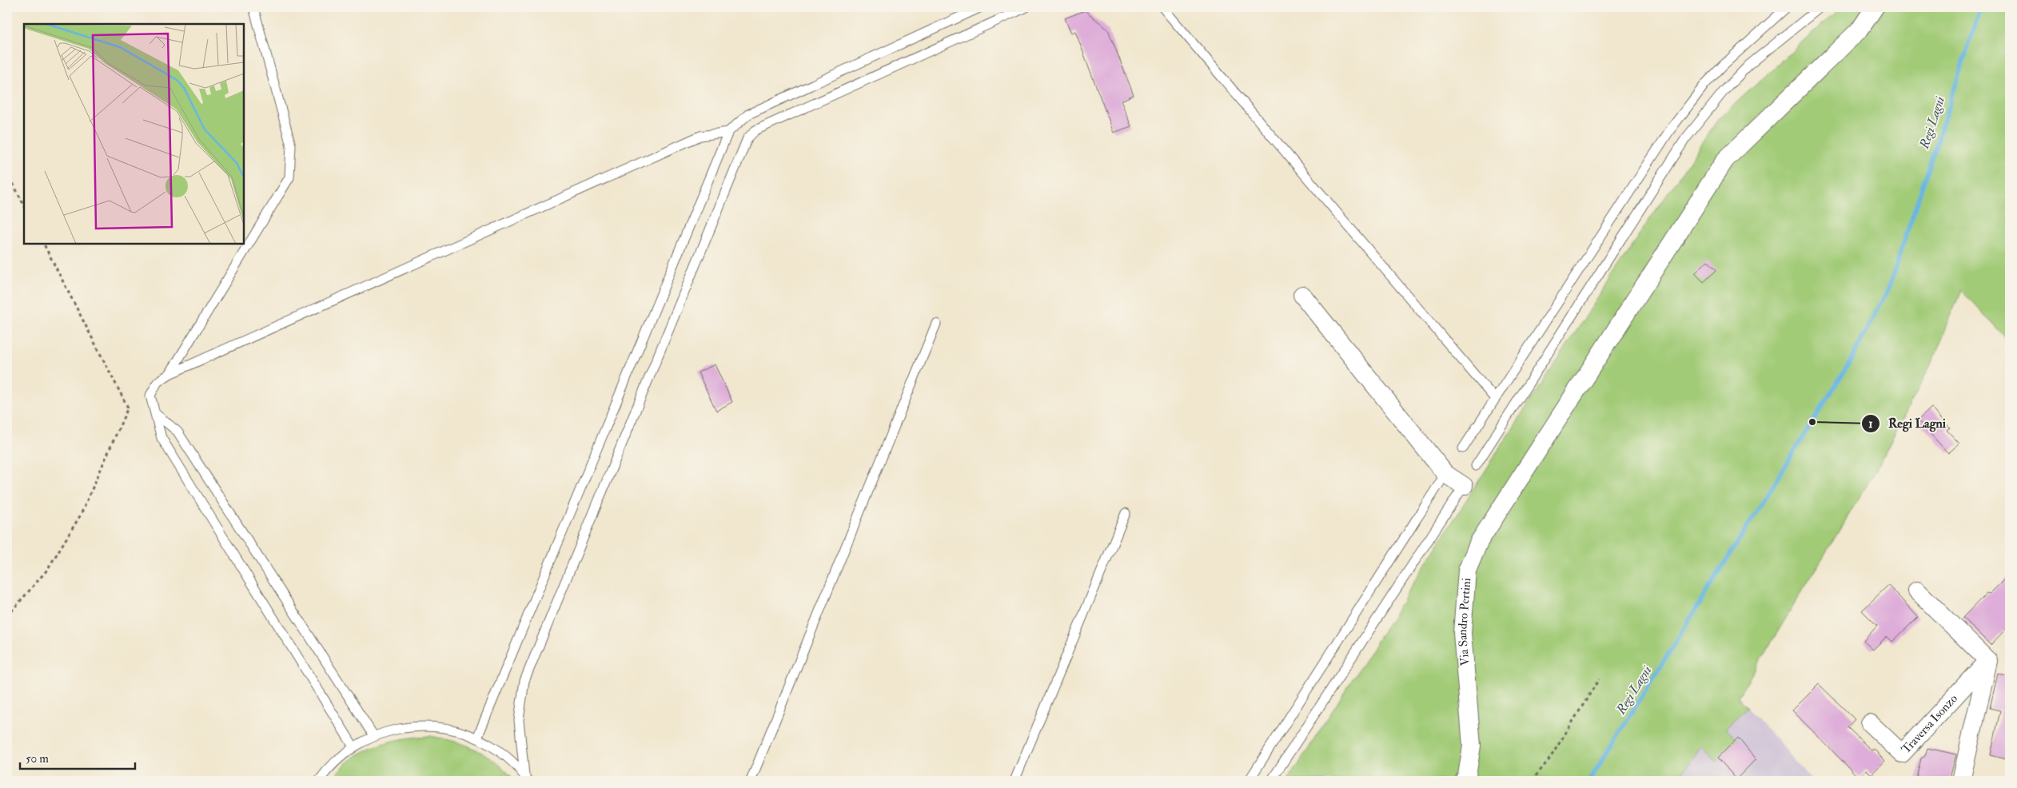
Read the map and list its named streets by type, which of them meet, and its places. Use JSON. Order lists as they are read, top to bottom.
{
  "streets": {
    "street": ["Via Sandro Pertini", "Traversa Isonzo"]
  },
  "water": ["Regi Lagni"],
  "places": ["Regi Lagni"],
  "scale_bar": "50 m"
}
